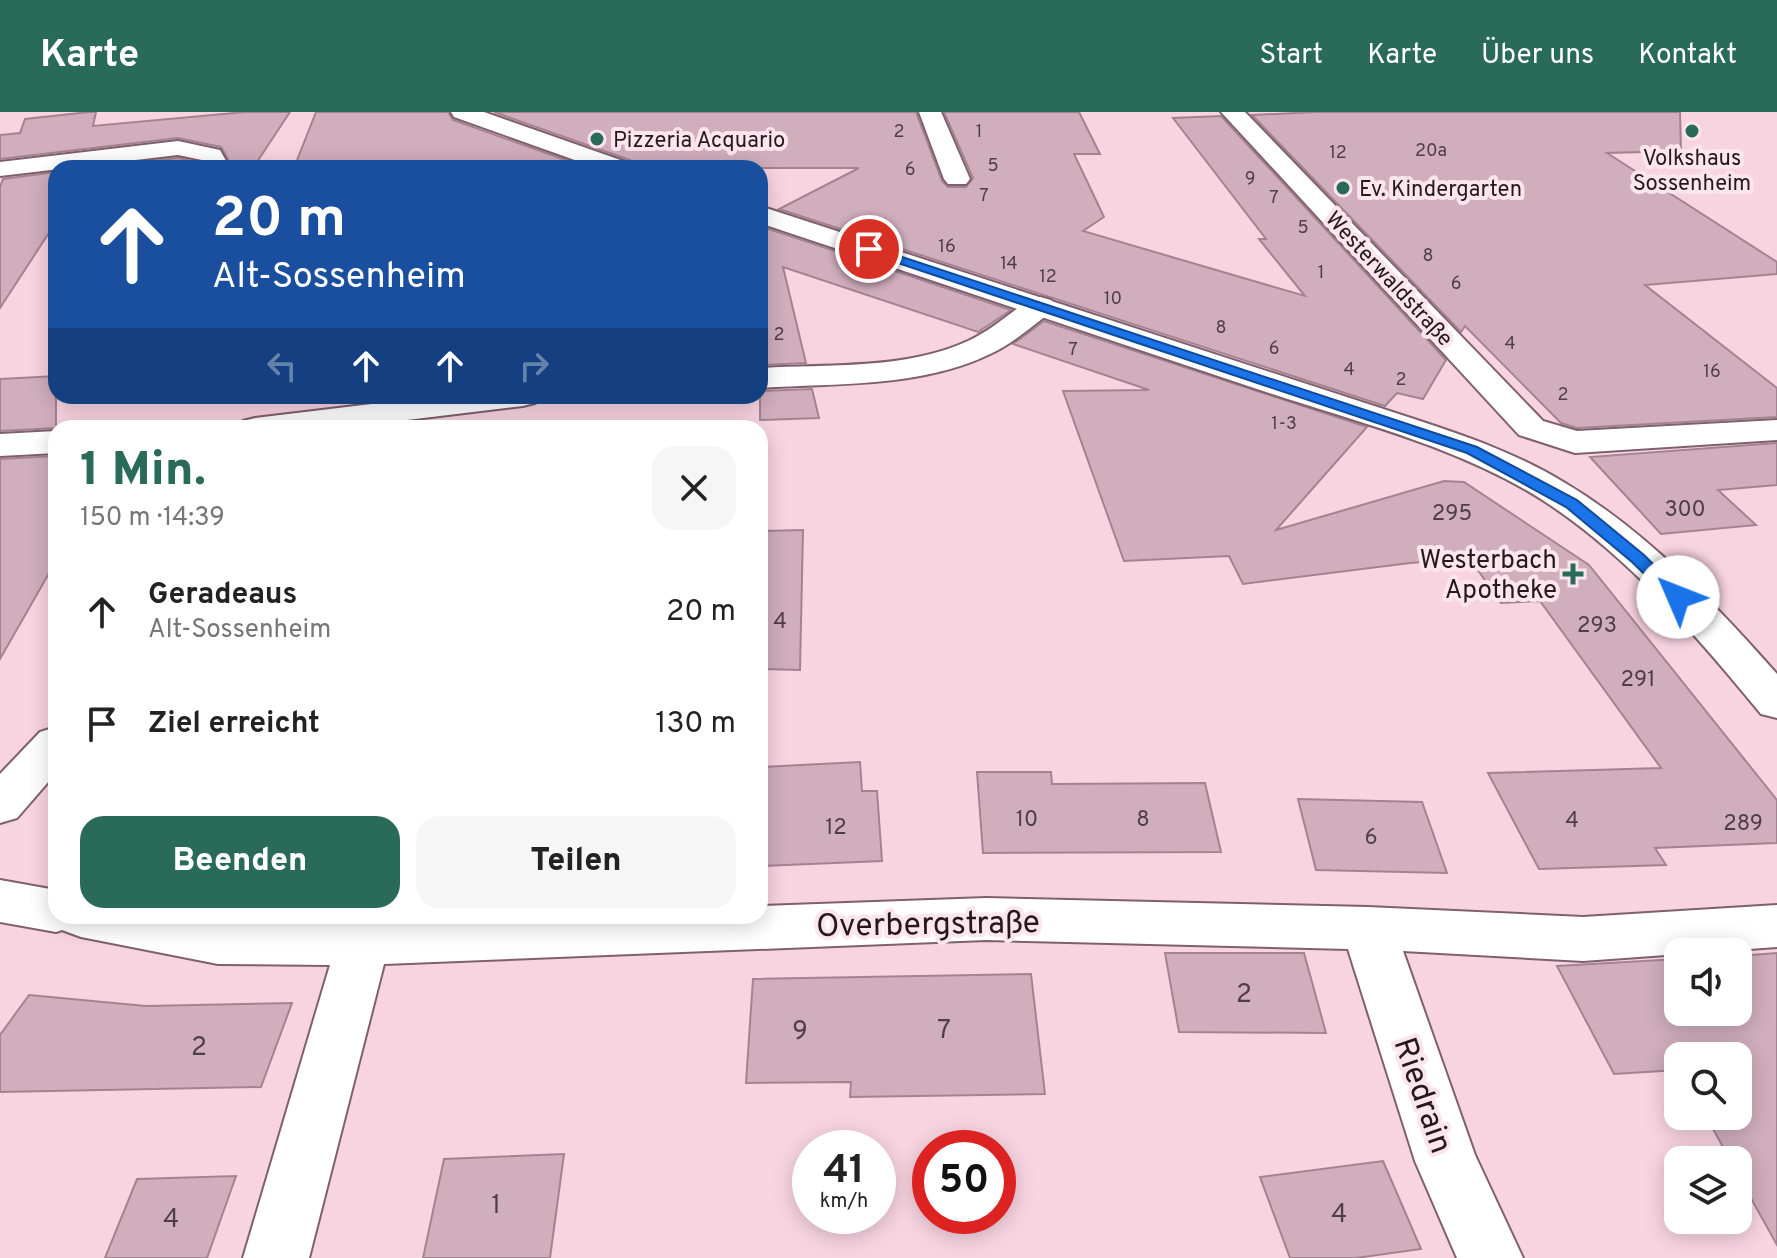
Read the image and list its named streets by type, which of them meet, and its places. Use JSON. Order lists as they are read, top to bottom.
{
  "streets": {
    "street": ["Westerwaldstraße", "Overbergstraße", "Riedrain"]
  },
  "crossings": [
    ["Overbergstraße", "Riedrain"]
  ],
  "places": {
    "other": ["Volkshaus Sossenheim", "Pizzeria Acquario", "Ev. Kindergarten"],
    "health": ["Westerbach Apotheke"]
  },
  "house_numbers": [
    "2",
    "1",
    "20a",
    "12",
    "5",
    "6",
    "9",
    "7",
    "7",
    "5",
    "16",
    "8",
    "14",
    "1",
    "12",
    "6",
    "10",
    "8",
    "2",
    "4",
    "6",
    "7",
    "4",
    "16",
    "2",
    "2",
    "1-3",
    "300",
    "295",
    "4",
    "293",
    "291",
    "10",
    "8",
    "4",
    "289",
    "12",
    "6",
    "2",
    "7",
    "9",
    "2",
    "1",
    "4",
    "4"
  ],
  "page": {
    "header": "Karte",
    "nav": [
      "Start",
      "Karte",
      "Über uns",
      "Kontakt"
    ],
    "turn": ["20 m", "Alt-Sossenheim"],
    "heading": ["1 Min.", "150 m · 14:39"],
    "list": [
      {
        "name": "Geradeaus",
        "note": "Alt-Sossenheim",
        "value": "20 m"
      },
      {
        "name": "Ziel erreicht",
        "value": "130 m"
      }
    ],
    "buttons": ["Beenden", "Teilen"],
    "speed": "41 km/h",
    "limit": "50"
  }
}
